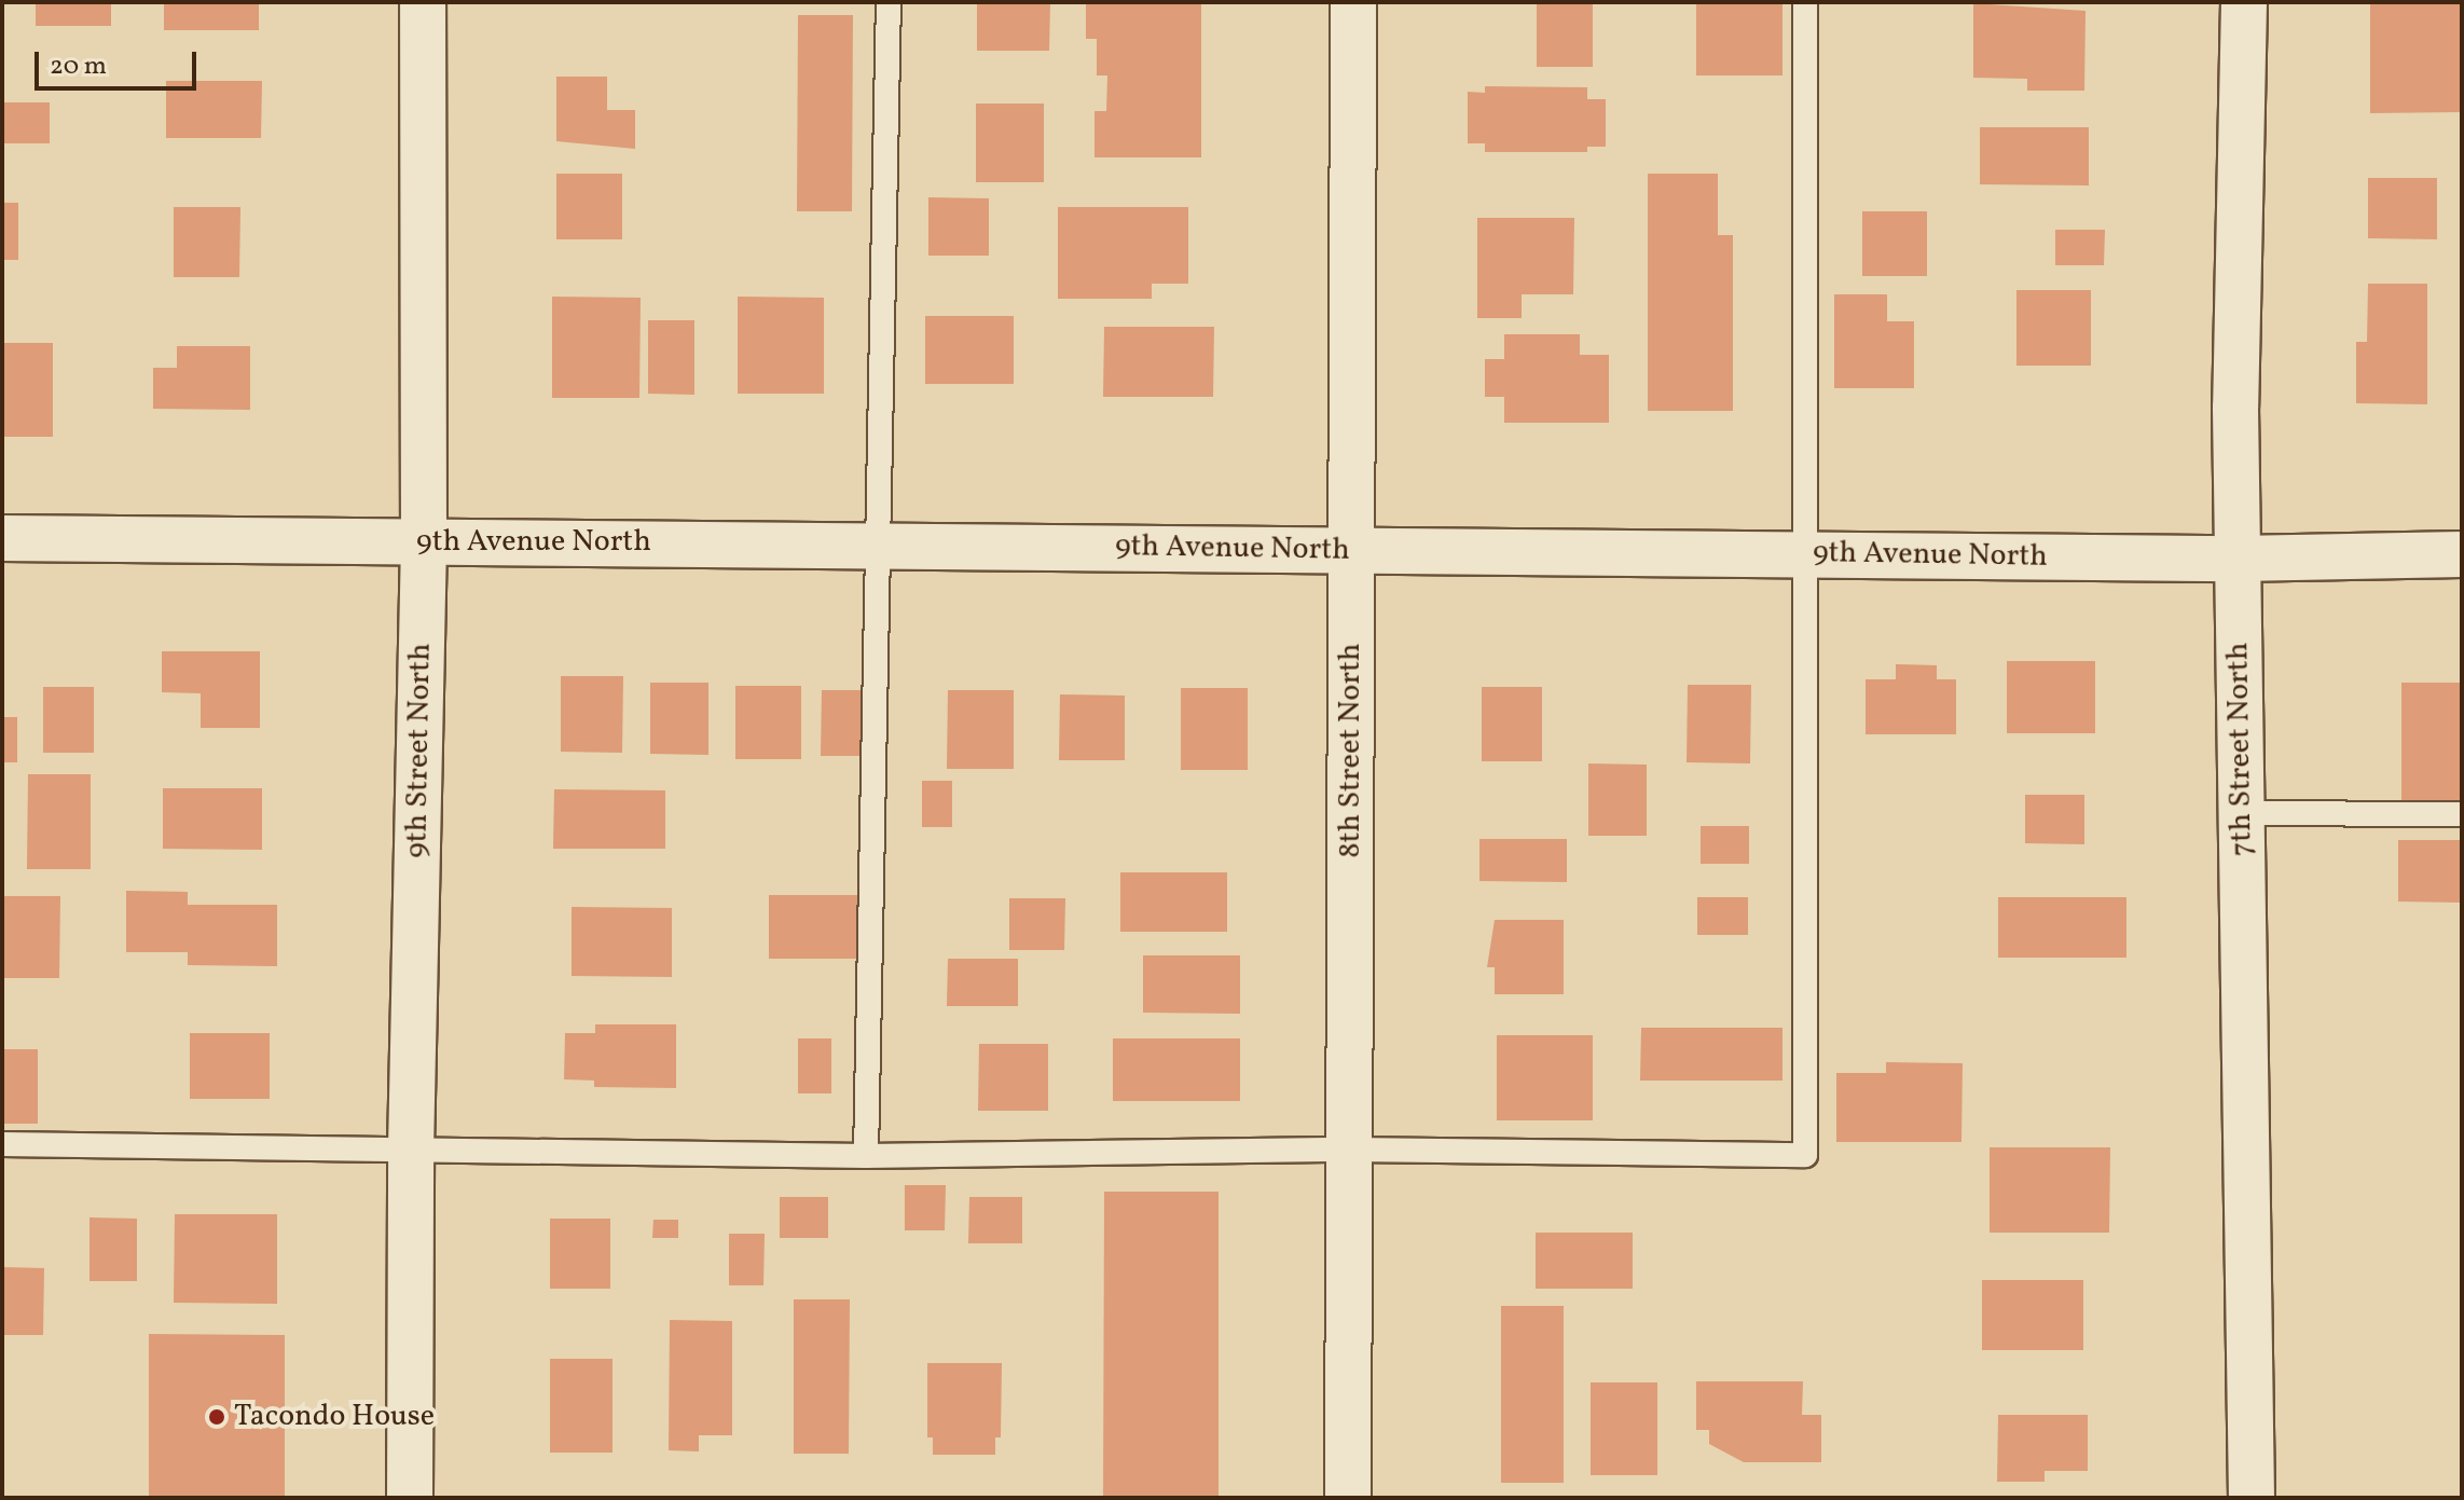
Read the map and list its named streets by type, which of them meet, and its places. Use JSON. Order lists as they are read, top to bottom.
{
  "streets": {
    "street": [
      "9th Avenue North",
      "7th Street North",
      "9th Street North",
      "8th Street North"
    ]
  },
  "crossings": [
    ["9th Avenue North", "7th Street North"],
    ["9th Avenue North", "9th Street North"],
    ["9th Avenue North", "8th Street North"]
  ],
  "places": ["Tacondo House"],
  "scale_bar": "20 m"
}
